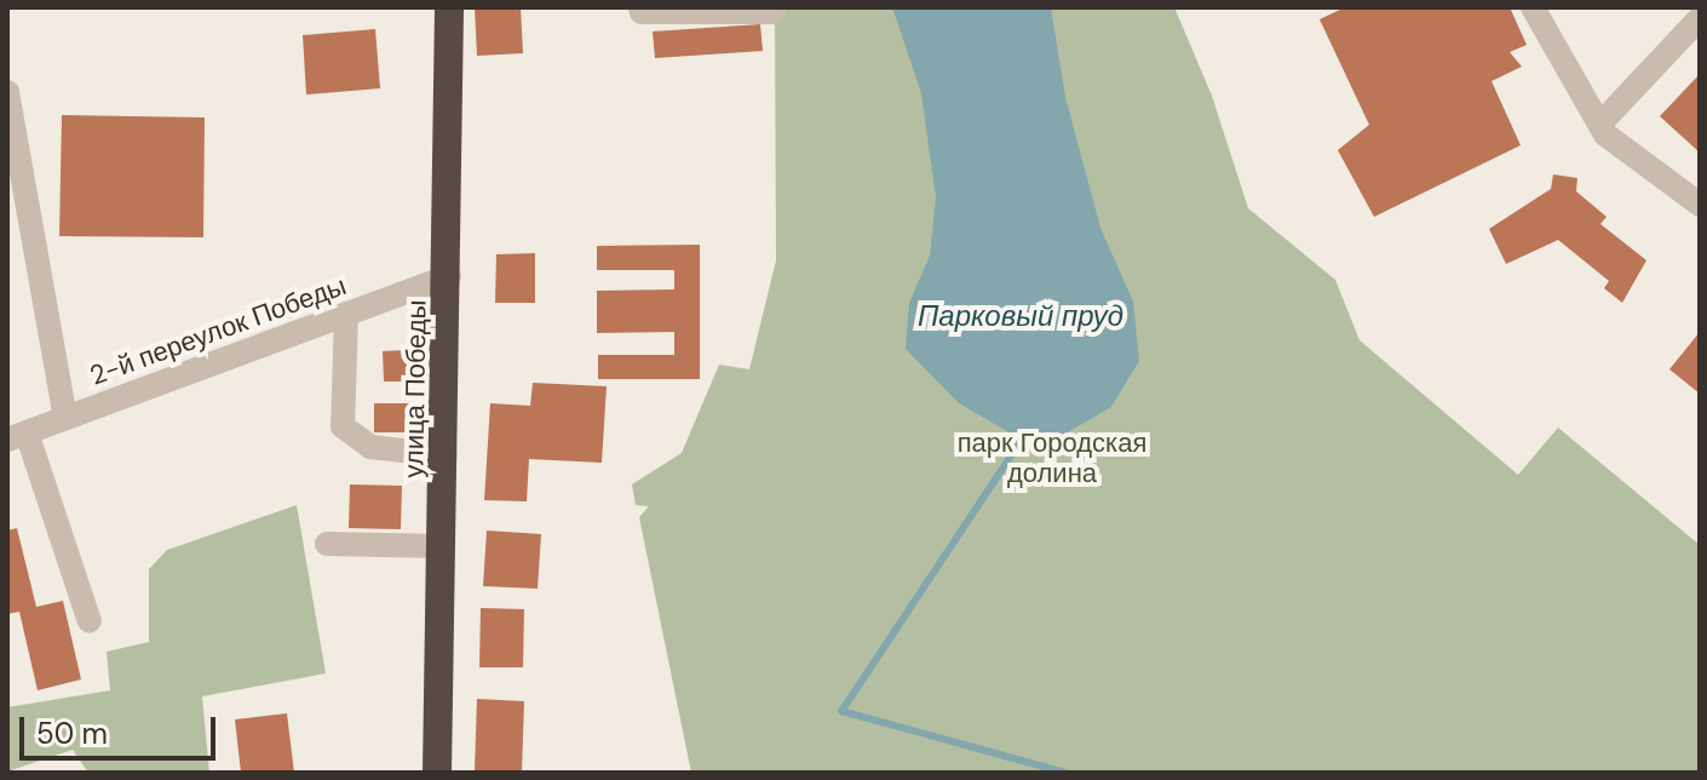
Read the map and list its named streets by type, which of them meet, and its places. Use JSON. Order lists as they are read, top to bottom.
{
  "streets": {
    "highway": ["улица Победы"],
    "street": ["2-й переулок Победы"]
  },
  "crossings": [
    ["2-й переулок Победы", "улица Победы"]
  ],
  "water": ["Парковый пруд"],
  "parks": ["парк Городская долина"],
  "scale_bar": "50 m"
}
